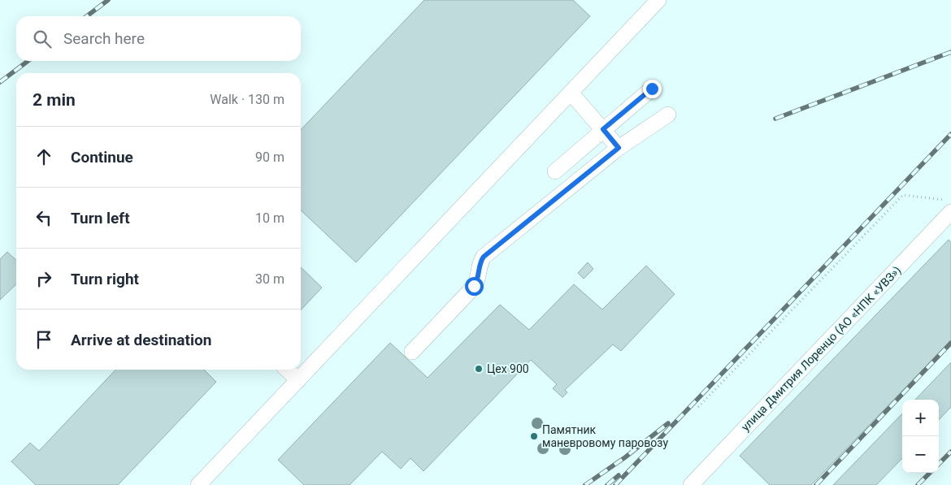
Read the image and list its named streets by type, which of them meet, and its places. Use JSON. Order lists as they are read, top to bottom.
{
  "streets": {
    "lane": ["улица Дмитрия Лоренцо (АО «НПК «УВЗ»)"]
  },
  "places": ["Цех 900", "Памятник маневровому паровозу"],
  "page": {
    "search": "Search here",
    "heading": ["2 min", "Walk · 130 m"],
    "list": [
      ["Continue", "90 m"],
      ["Turn left", "10 m"],
      ["Turn right", "30 m"],
      "Arrive at destination"
    ],
    "map_buttons": ["+", "−"]
  }
}
